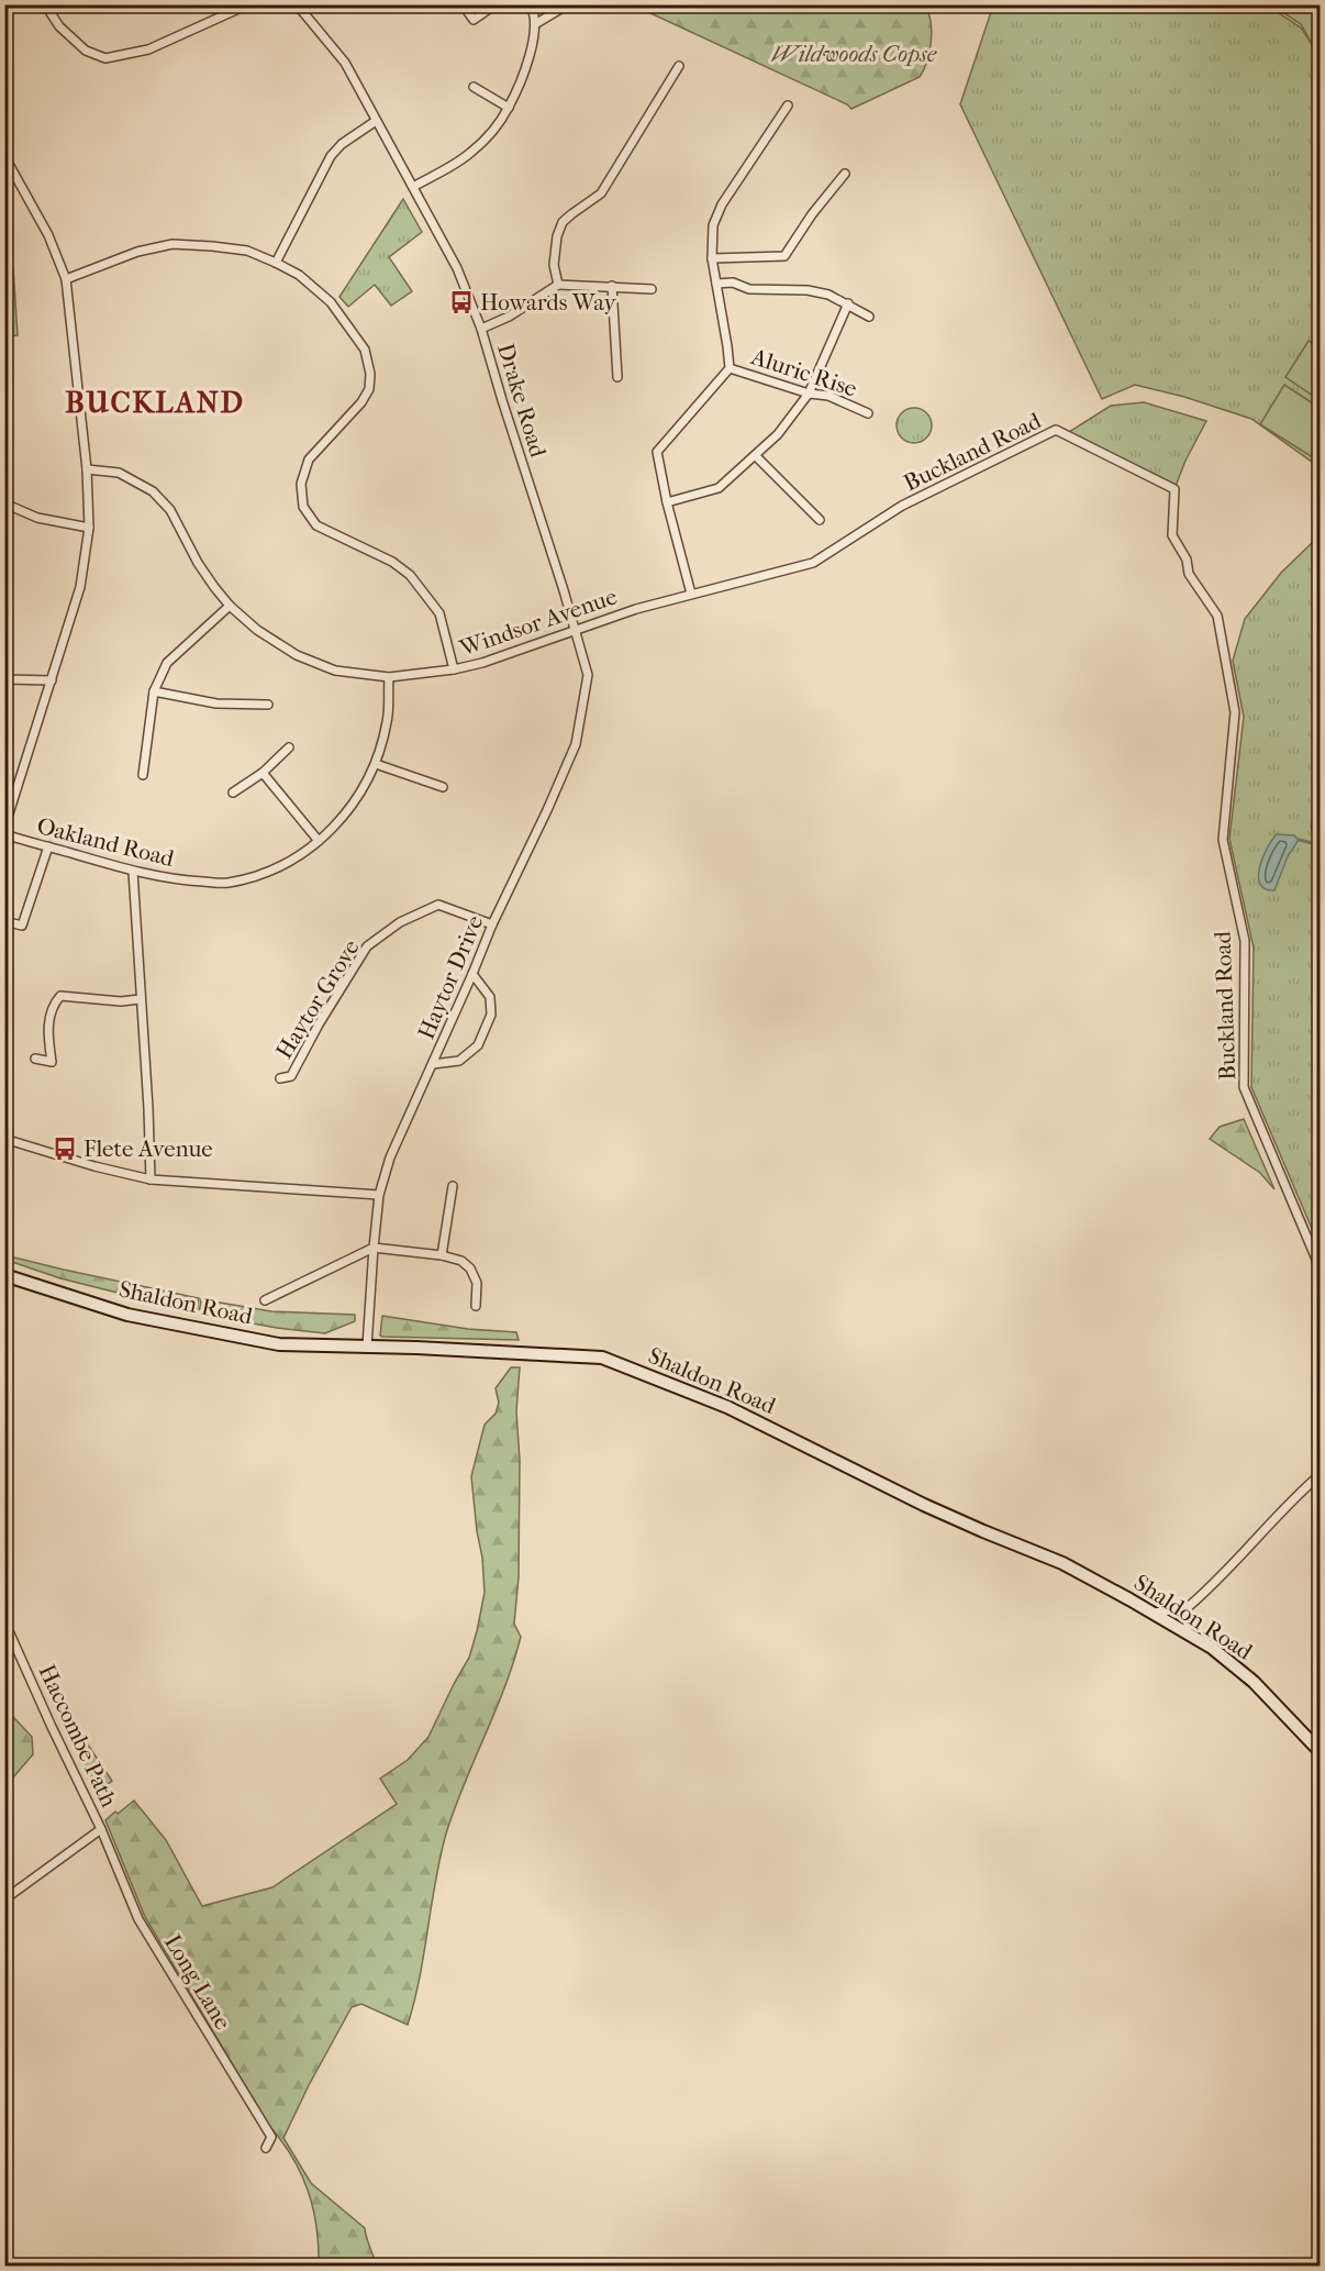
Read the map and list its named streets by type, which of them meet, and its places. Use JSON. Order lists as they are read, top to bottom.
{
  "streets": {
    "street": [
      "Aluric Rise",
      "Drake Road",
      "Buckland Road",
      "Windsor Avenue",
      "Oakland Road",
      "Haytor Drive",
      "Haytor Grove",
      "Shaldon Road",
      "Haccombe Path",
      "Long Lane"
    ]
  },
  "crossings": [
    ["Drake Road", "Windsor Avenue"],
    ["Drake Road", "Haytor Drive"],
    ["Buckland Road", "Windsor Avenue"],
    ["Windsor Avenue", "Oakland Road"],
    ["Windsor Avenue", "Haytor Drive"],
    ["Haytor Drive", "Haytor Grove"],
    ["Haytor Drive", "Shaldon Road"],
    ["Haccombe Path", "Long Lane"]
  ],
  "districts": ["BUCKLAND"],
  "parks": ["Wildwoods Copse"],
  "places": {
    "bus stop": ["Howards Way", "Flete Avenue"]
  }
}
